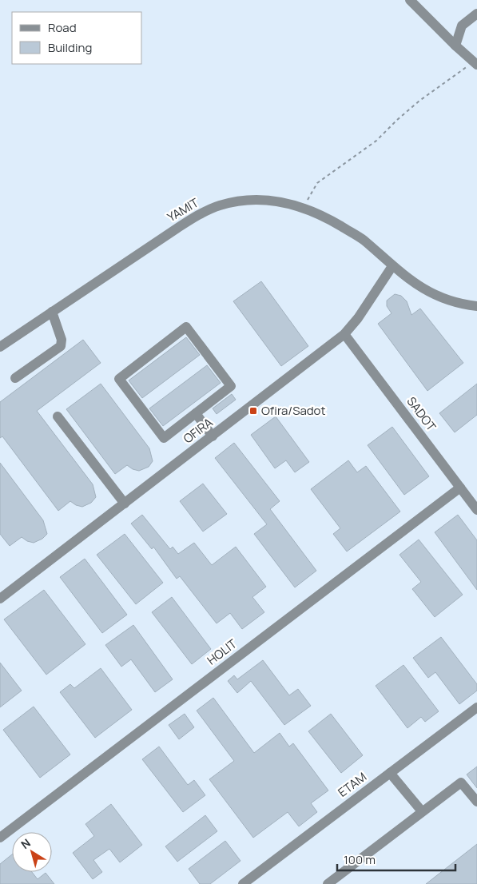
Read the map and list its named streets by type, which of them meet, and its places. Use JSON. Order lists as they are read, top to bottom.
{
  "streets": {
    "street": [
      "YAMIT",
      "SADOT",
      "OFIRA",
      "HOLIT",
      "ETAM"
    ]
  },
  "crossings": [
    ["YAMIT", "OFIRA"],
    ["SADOT", "OFIRA"],
    ["SADOT", "HOLIT"]
  ],
  "places": {
    "transit": ["Ofira/Sadot"]
  },
  "legend": ["Road", "Building"],
  "scale_bar": "100 m",
  "north": "top left"
}
